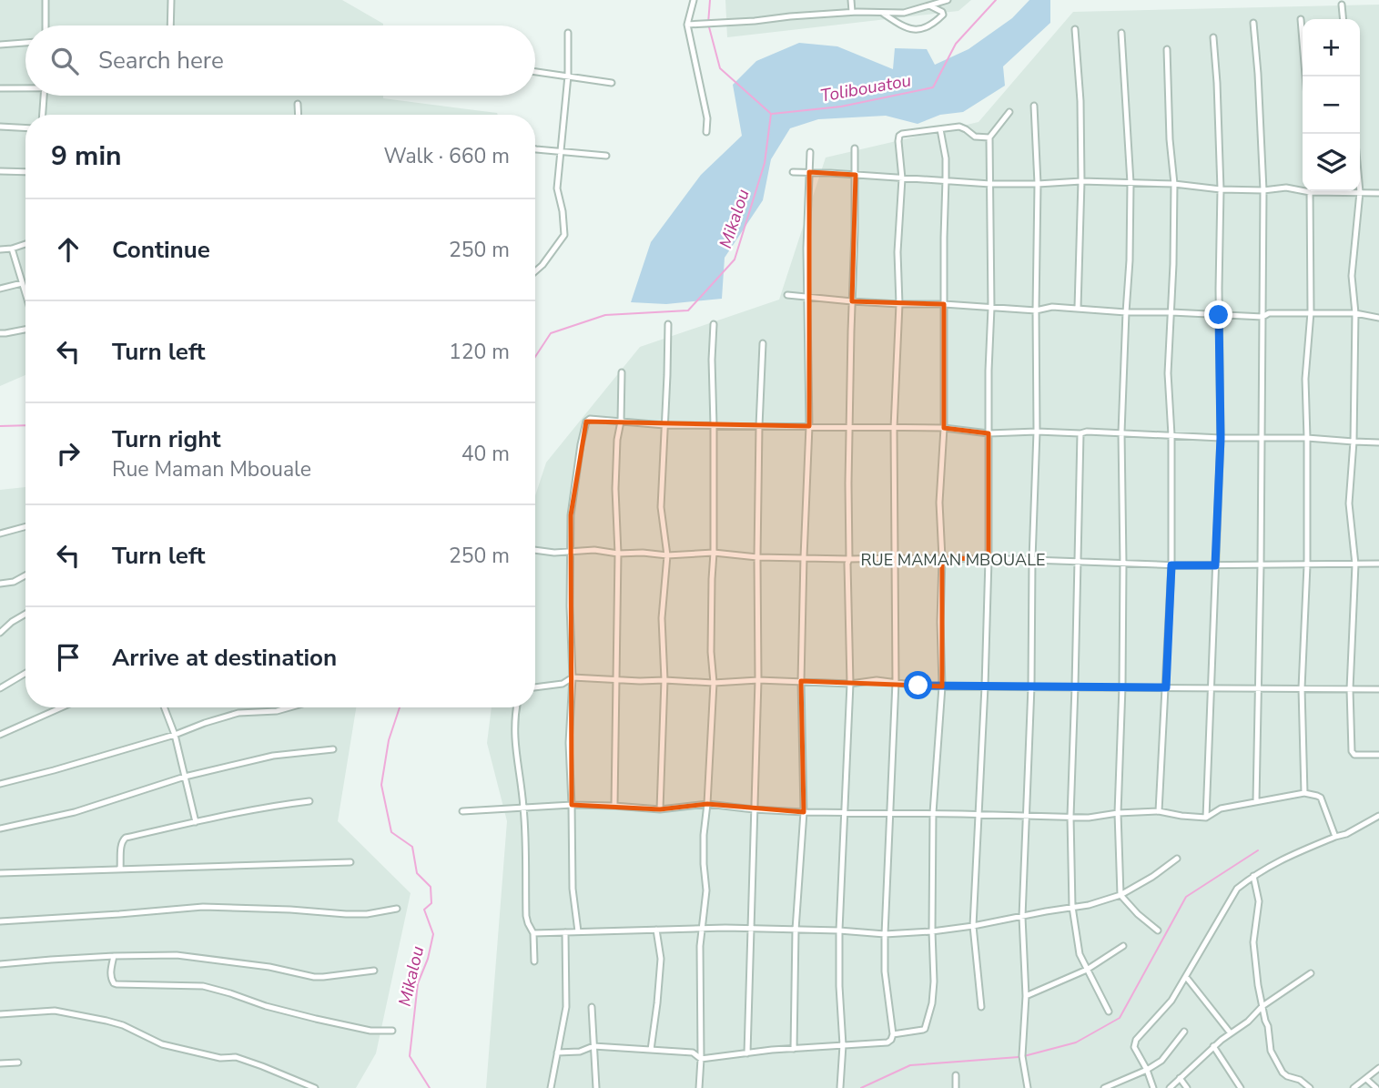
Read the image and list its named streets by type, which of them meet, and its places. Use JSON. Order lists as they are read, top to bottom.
{
  "streets": {
    "street": ["RUE MAMAN MBOUALE"]
  },
  "water": ["Tolibouatou", "Mikalou"],
  "page": {
    "map_buttons": ["+", "−"],
    "search": "Search here",
    "heading": ["9 min", "Walk · 660 m"],
    "list": [
      ["Continue", "250 m"],
      ["Turn left", "120 m"],
      ["Turn right", "Rue Maman Mbouale", "40 m"],
      ["Turn left", "250 m"],
      "Arrive at destination"
    ]
  }
}
